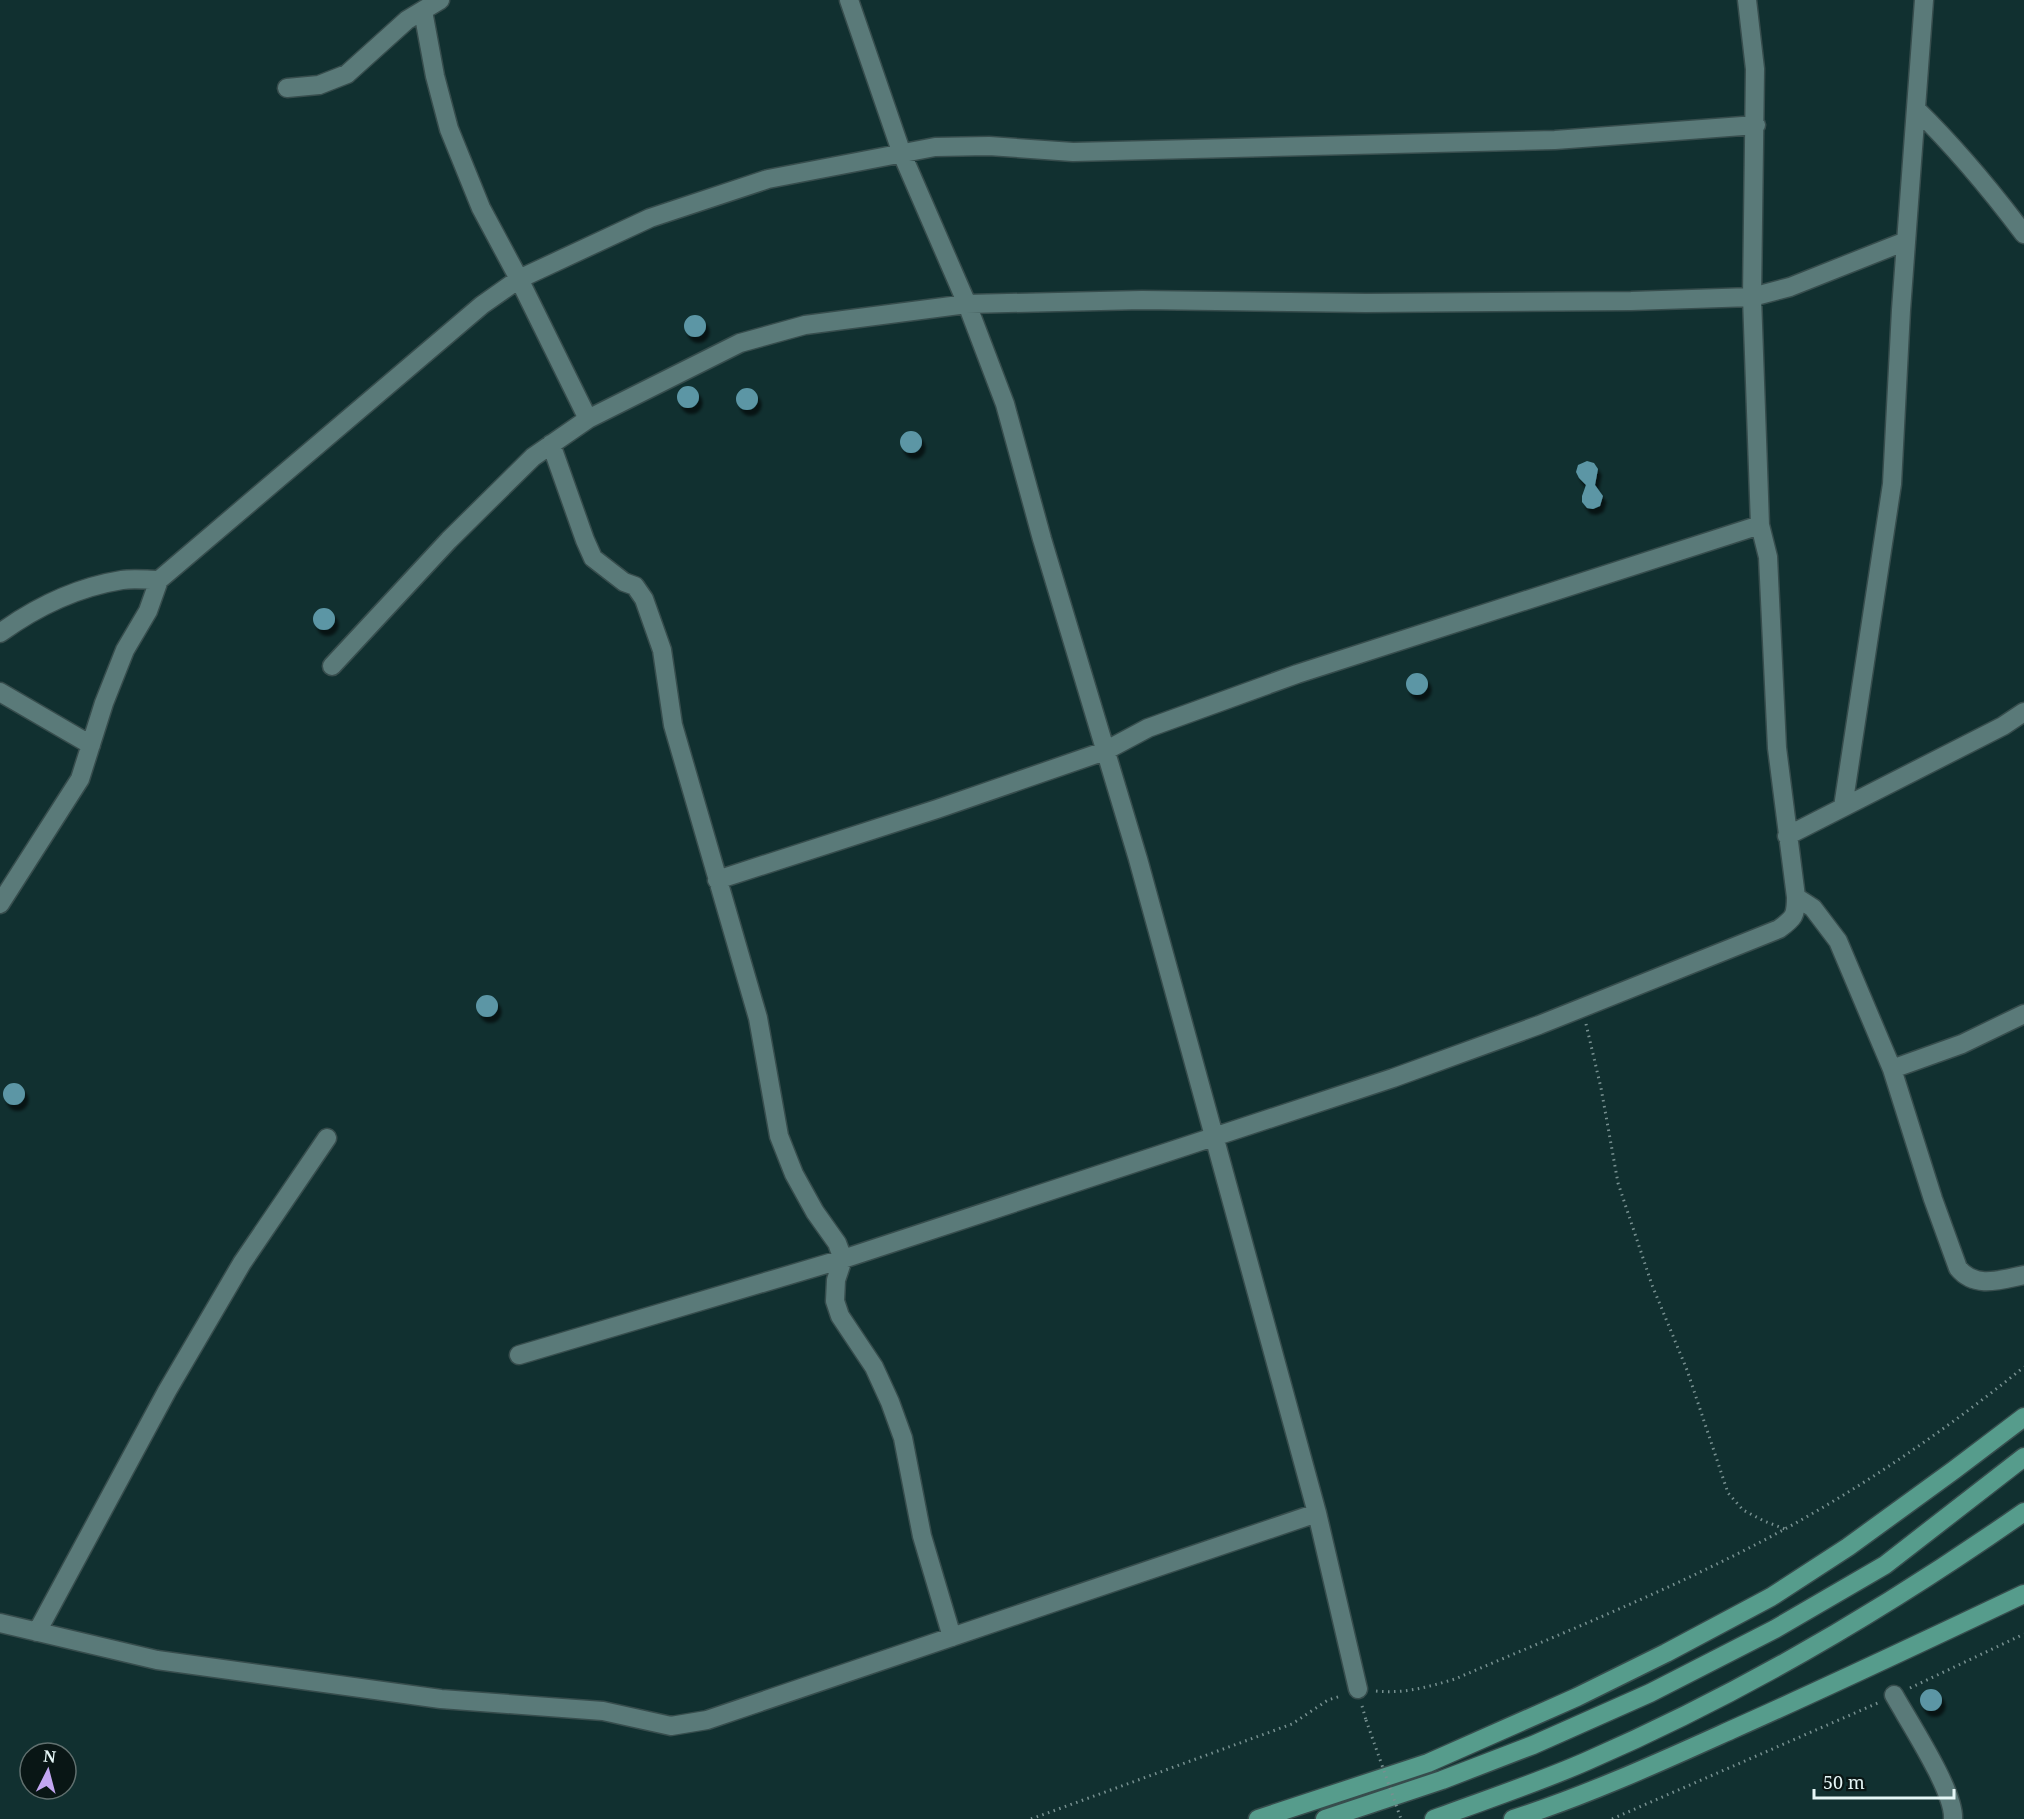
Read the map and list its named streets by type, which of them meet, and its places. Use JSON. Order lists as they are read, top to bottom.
{
  "scale_bar": "50 m",
  "north": "top"
}
